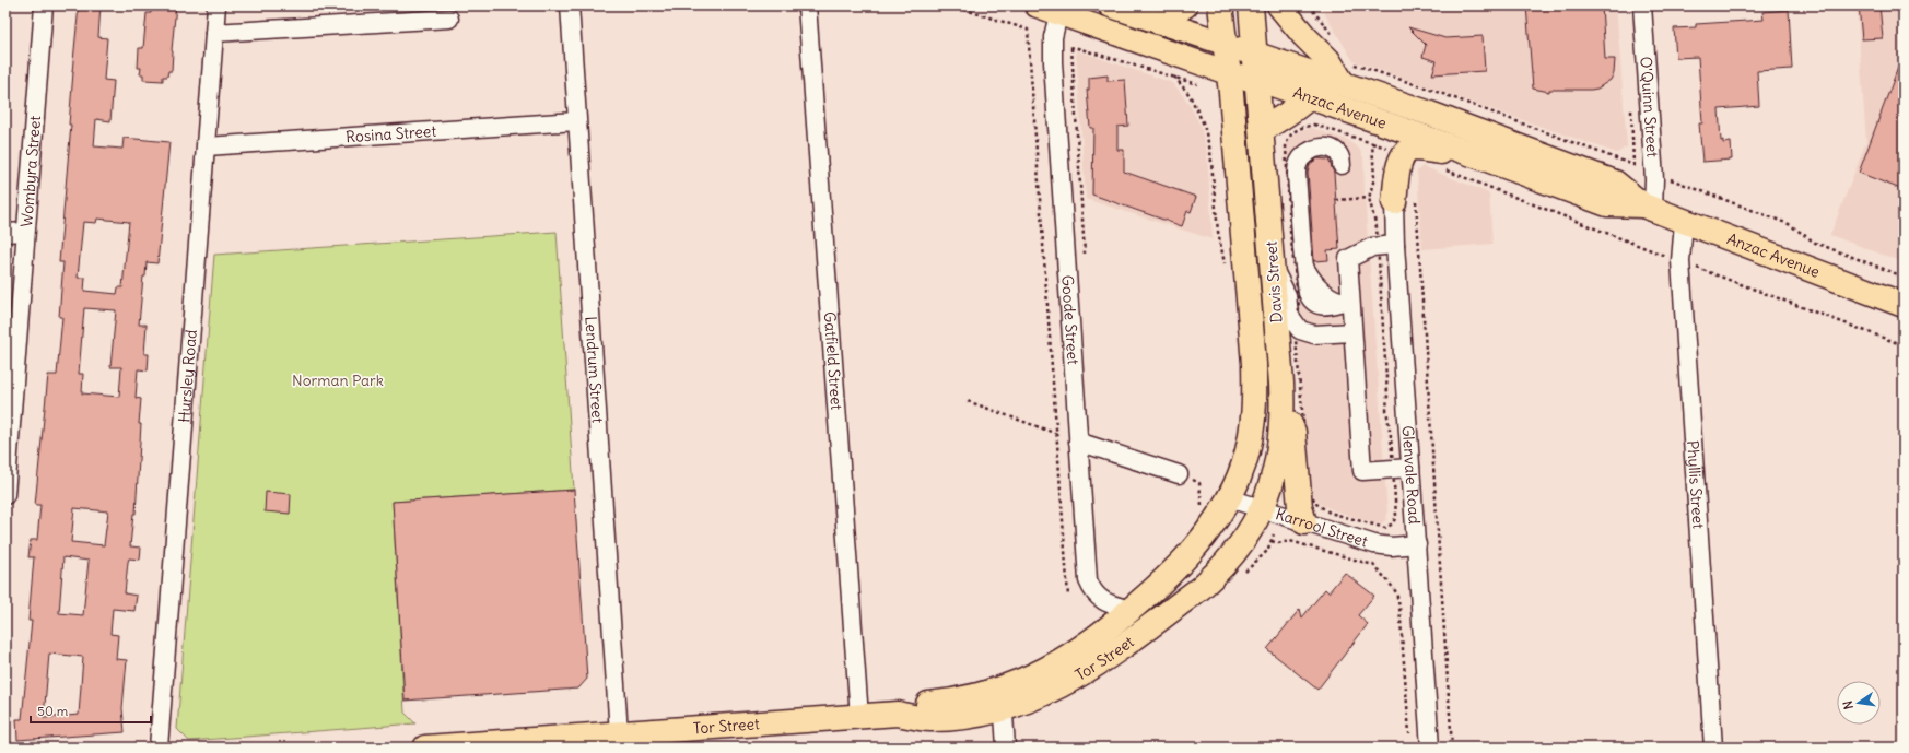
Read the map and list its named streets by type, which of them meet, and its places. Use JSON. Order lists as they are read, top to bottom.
{
  "streets": {
    "highway": ["Anzac Avenue", "Davis Street", "Tor Street"],
    "street": [
      "O'Quinn Street",
      "Rosina Street",
      "Wombyra Street",
      "Goode Street",
      "Gatfield Street",
      "Lendrum Street",
      "Hursley Road",
      "Glenvale Road",
      "Phyllis Street",
      "Karrool Street"
    ]
  },
  "crossings": [
    ["O'Quinn Street", "Anzac Avenue"],
    ["Anzac Avenue", "Davis Street"],
    ["Anzac Avenue", "Goode Street"],
    ["Anzac Avenue", "Phyllis Street"],
    ["Rosina Street", "Lendrum Street"],
    ["Rosina Street", "Hursley Road"],
    ["Davis Street", "Karrool Street"],
    ["Davis Street", "Tor Street"],
    ["Goode Street", "Tor Street"],
    ["Gatfield Street", "Tor Street"],
    ["Lendrum Street", "Tor Street"],
    ["Glenvale Road", "Karrool Street"],
    ["Karrool Street", "Tor Street"]
  ],
  "parks": ["Norman Park"],
  "scale_bar": "50 m",
  "north": "left"
}
